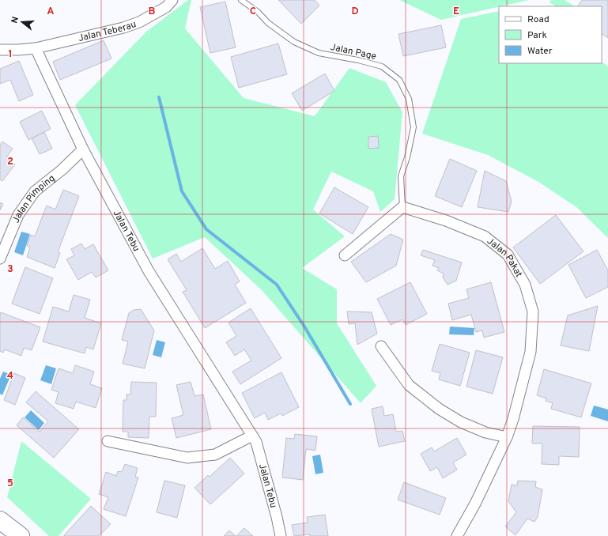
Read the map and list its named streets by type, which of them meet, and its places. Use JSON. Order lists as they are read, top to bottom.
{
  "streets": {
    "street": [
      "Jalan Teberau",
      "Jalan Pimping",
      "Jalan Tebu",
      "Jalan Pakat"
    ],
    "lane": ["Jalan Page"]
  },
  "crossings": [
    ["Jalan Teberau", "Jalan Tebu"],
    ["Jalan Page", "Jalan Pakat"],
    ["Jalan Pimping", "Jalan Tebu"]
  ],
  "legend": ["Road", "Park", "Water"],
  "north": "left",
  "grid": {
    "columns": [
      "A",
      "B",
      "C",
      "D",
      "E"
    ],
    "rows": [
      "1",
      "2",
      "3",
      "4",
      "5"
    ]
  }
}
